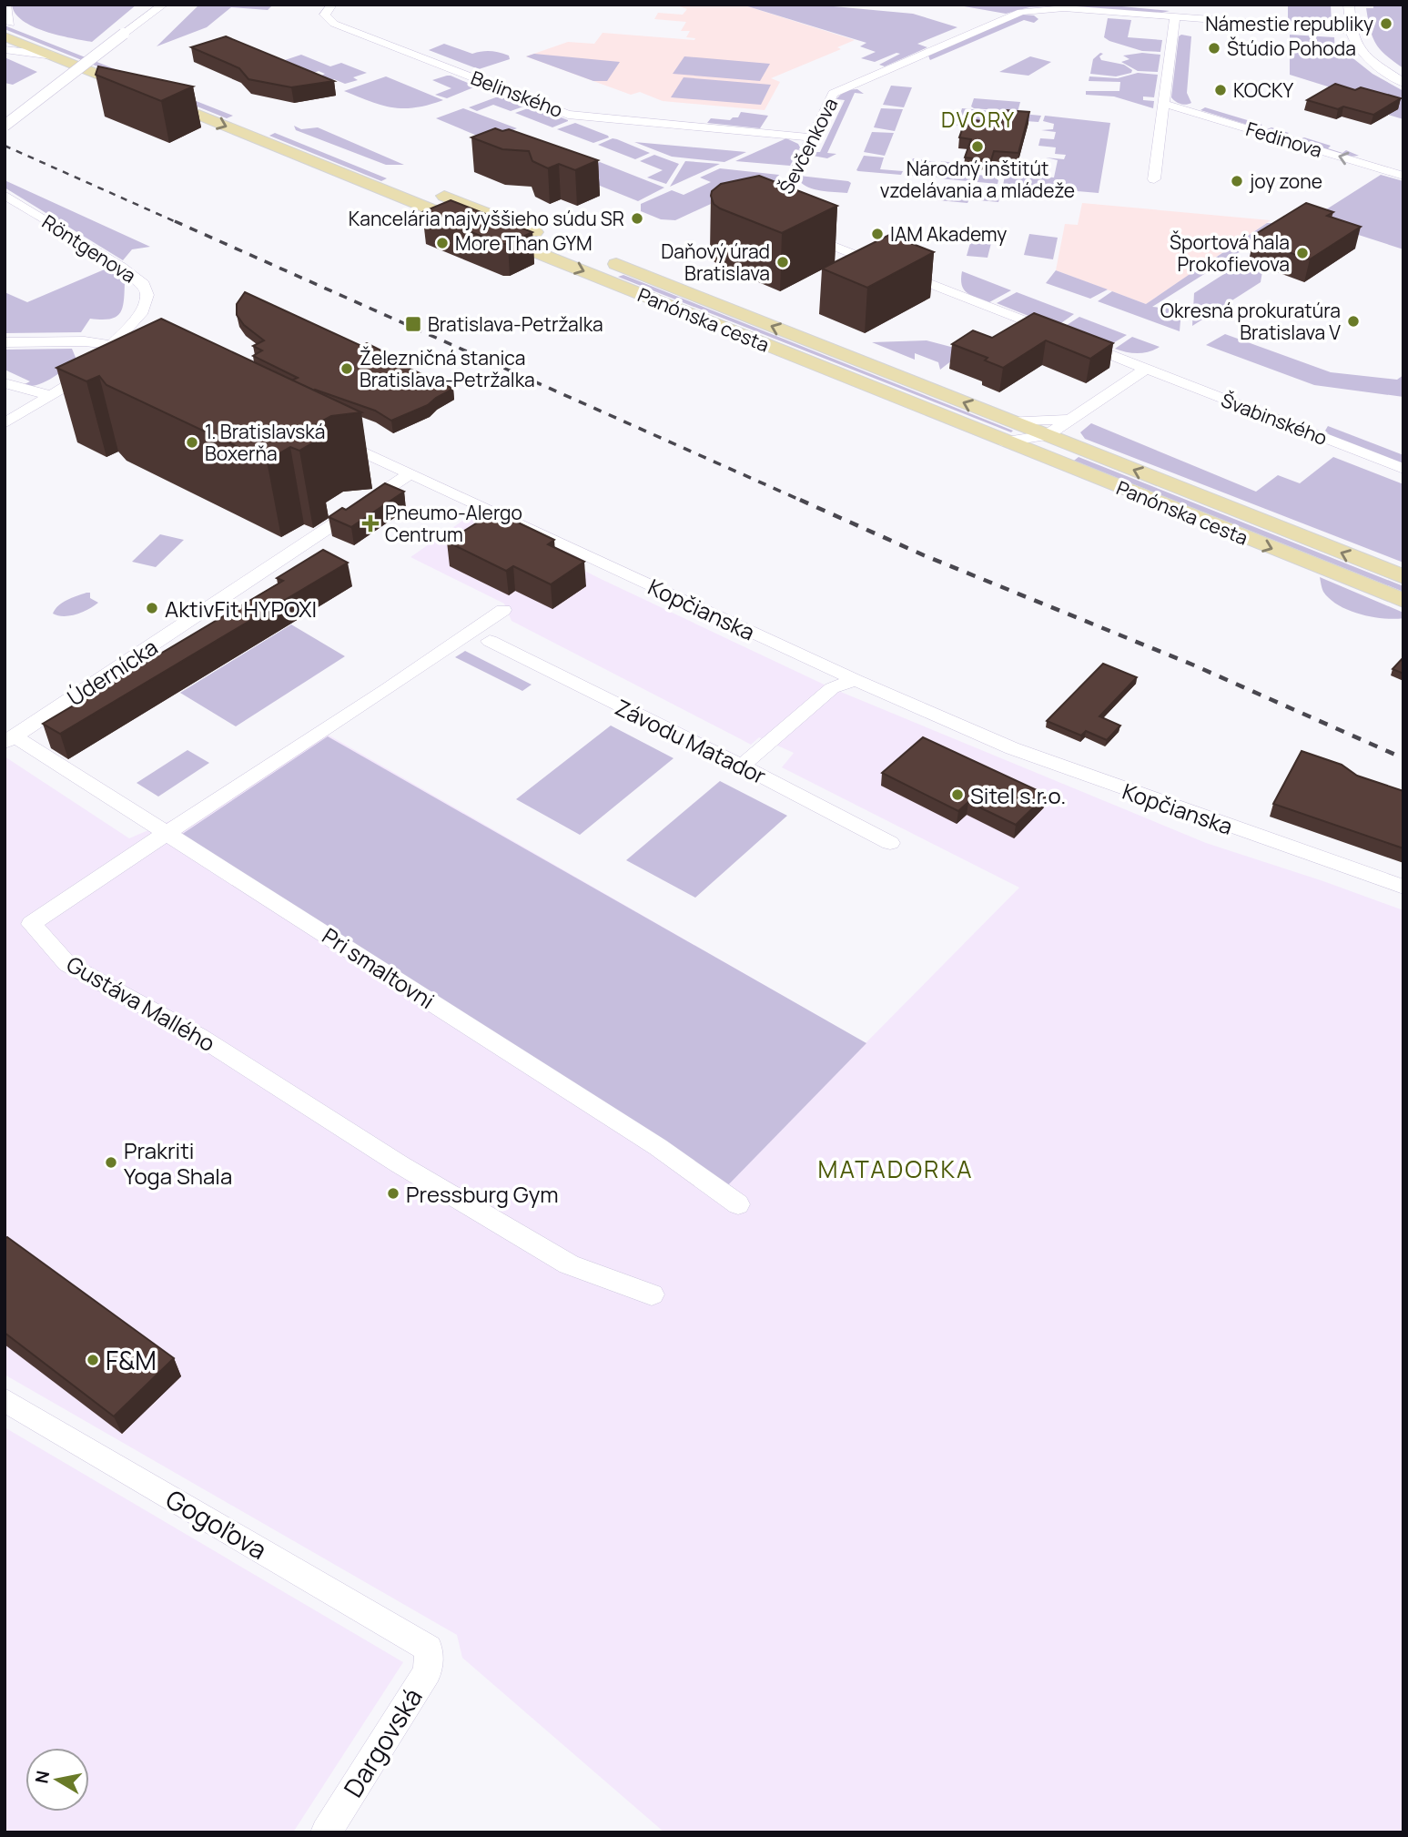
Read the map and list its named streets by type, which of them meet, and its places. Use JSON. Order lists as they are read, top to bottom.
{
  "streets": {
    "main road": ["Panónska cesta"],
    "street": [
      "Belinského",
      "Fedinova",
      "Ševčenkova",
      "Röntgenova",
      "Švabinského",
      "Kopčianska",
      "Údernícka",
      "Závodu Matador",
      "Pri smaltovni",
      "Gustáva Mallého",
      "Gogoľova",
      "Dargovská"
    ]
  },
  "crossings": [
    ["Belinského", "Ševčenkova"],
    ["Ševčenkova", "Švabinského"],
    ["Kopčianska", "Údernícka"],
    ["Údernícka", "Pri smaltovni"],
    ["Pri smaltovni", "Gustáva Mallého"],
    ["Gogoľova", "Dargovská"]
  ],
  "one_way": ["Fedinova"],
  "districts": ["DVORY", "MATADORKA"],
  "places": {
    "other": [
      "Námestie republiky",
      "Štúdio Pohoda",
      "KOCKY",
      "Národný inštitút vzdelávania a mládeže",
      "joy zone",
      "Kancelária najvyššieho súdu SR",
      "IAM Akademy",
      "More Than GYM",
      "Športová hala Prokofievova",
      "Daňový úrad Bratislava",
      "Okresná prokuratúra Bratislava V",
      "Železničná stanica Bratislava-Petržalka",
      "1. Bratislavská Boxerňa",
      "AktivFit HYPOXI",
      "Sitel s.r.o.",
      "Prakriti Yoga Shala",
      "Pressburg Gym",
      "F&M"
    ],
    "transit": ["Bratislava-Petržalka"],
    "health": ["Pneumo-Alergo Centrum"]
  },
  "north": "left"
}
